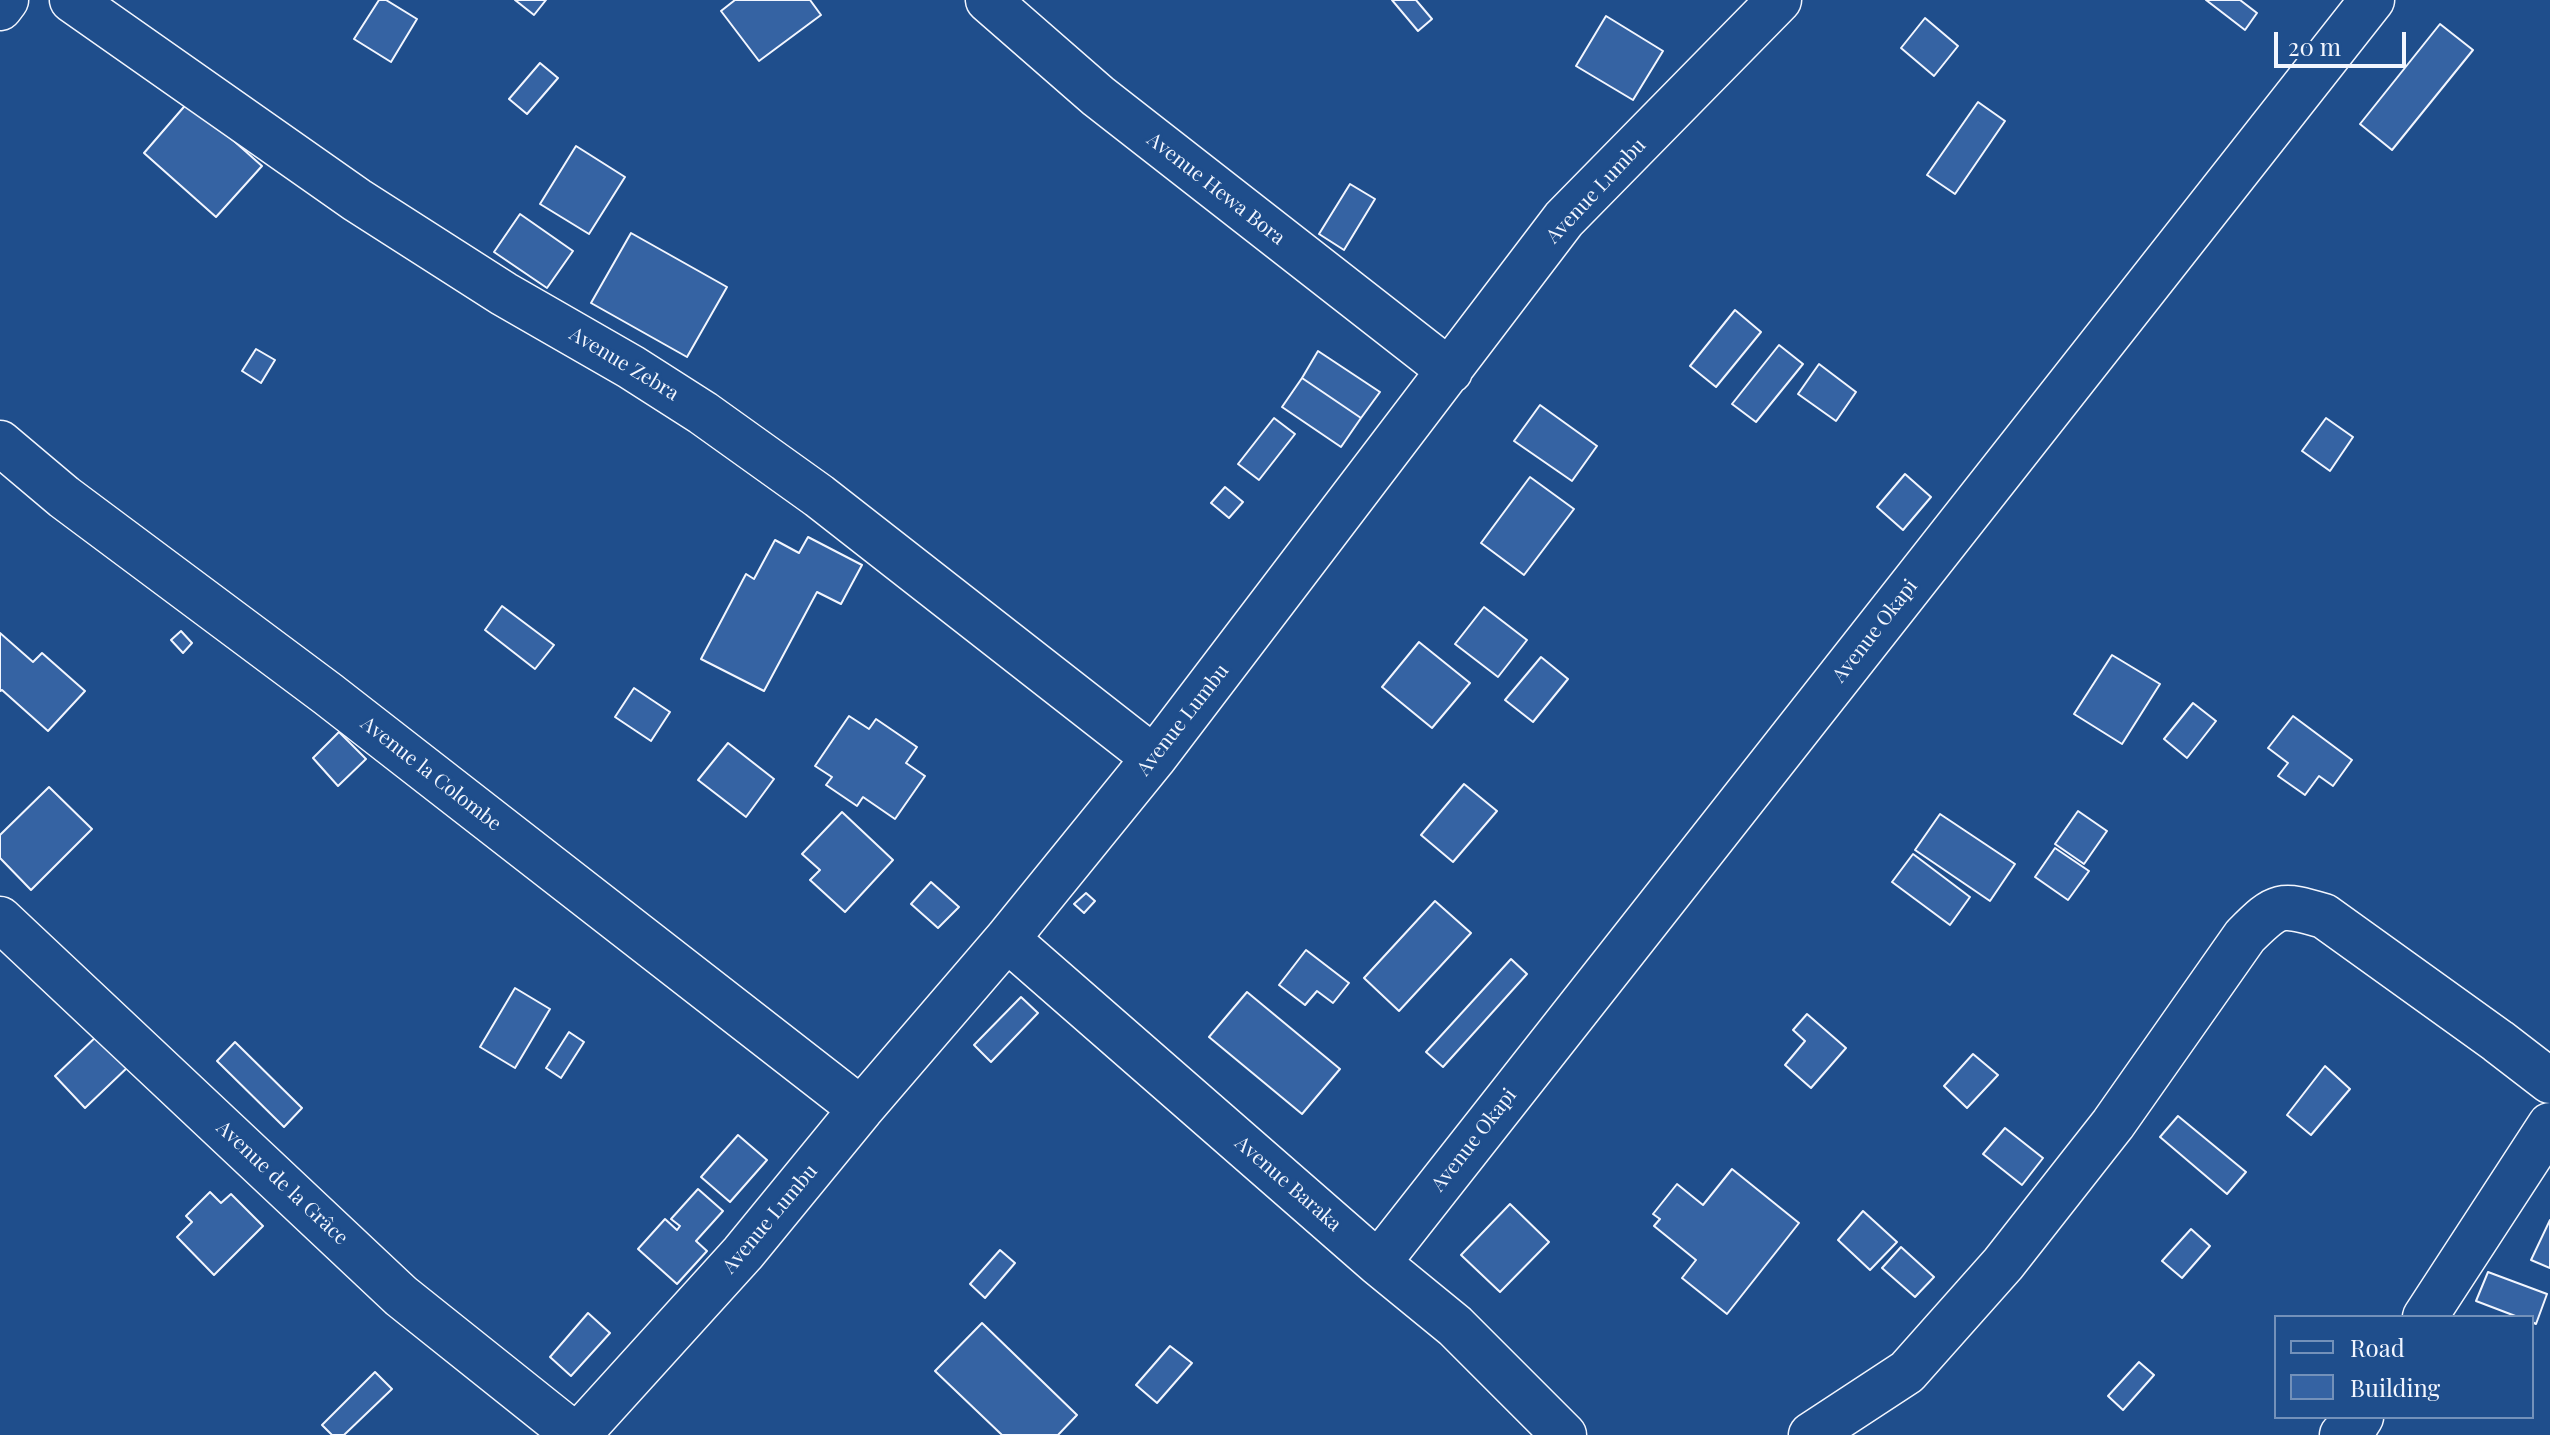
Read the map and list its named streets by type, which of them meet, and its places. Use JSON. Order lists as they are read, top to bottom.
{
  "streets": {
    "street": [
      "Avenue Hewa Bora",
      "Avenue Lumbu",
      "Avenue Zebra",
      "Avenue Okapi",
      "Avenue la Colombe",
      "Avenue de la Grâce",
      "Avenue Baraka"
    ]
  },
  "crossings": [
    ["Avenue Hewa Bora", "Avenue Lumbu"],
    ["Avenue Lumbu", "Avenue Zebra"],
    ["Avenue Lumbu", "Avenue la Colombe"],
    ["Avenue Lumbu", "Avenue de la Grâce"],
    ["Avenue Lumbu", "Avenue Baraka"],
    ["Avenue Okapi", "Avenue Baraka"]
  ],
  "legend": ["Road", "Building"],
  "scale_bar": "20 m"
}
